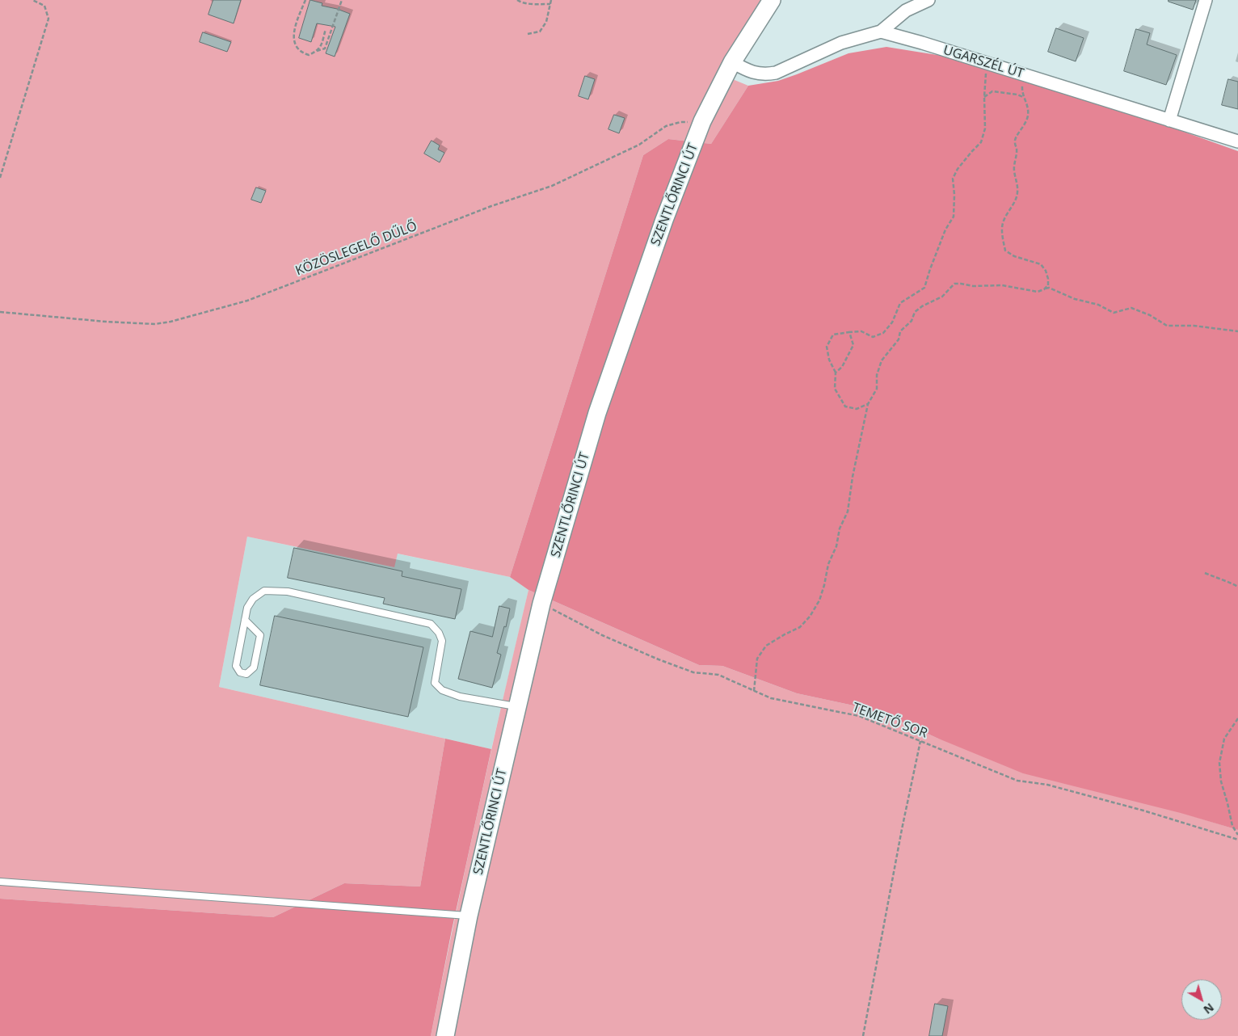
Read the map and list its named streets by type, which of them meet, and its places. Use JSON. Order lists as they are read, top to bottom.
{
  "streets": {
    "main road": ["SZENTLŐRINCI ÚT"],
    "street": ["UGARSZÉL ÚT"],
    "path": ["KÖZÖSLEGELŐ DŰLŐ", "TEMETŐ SOR"]
  },
  "crossings": [
    ["SZENTLŐRINCI ÚT", "KÖZÖSLEGELŐ DŰLŐ"],
    ["SZENTLŐRINCI ÚT", "TEMETŐ SOR"]
  ],
  "north": "bottom right"
}
